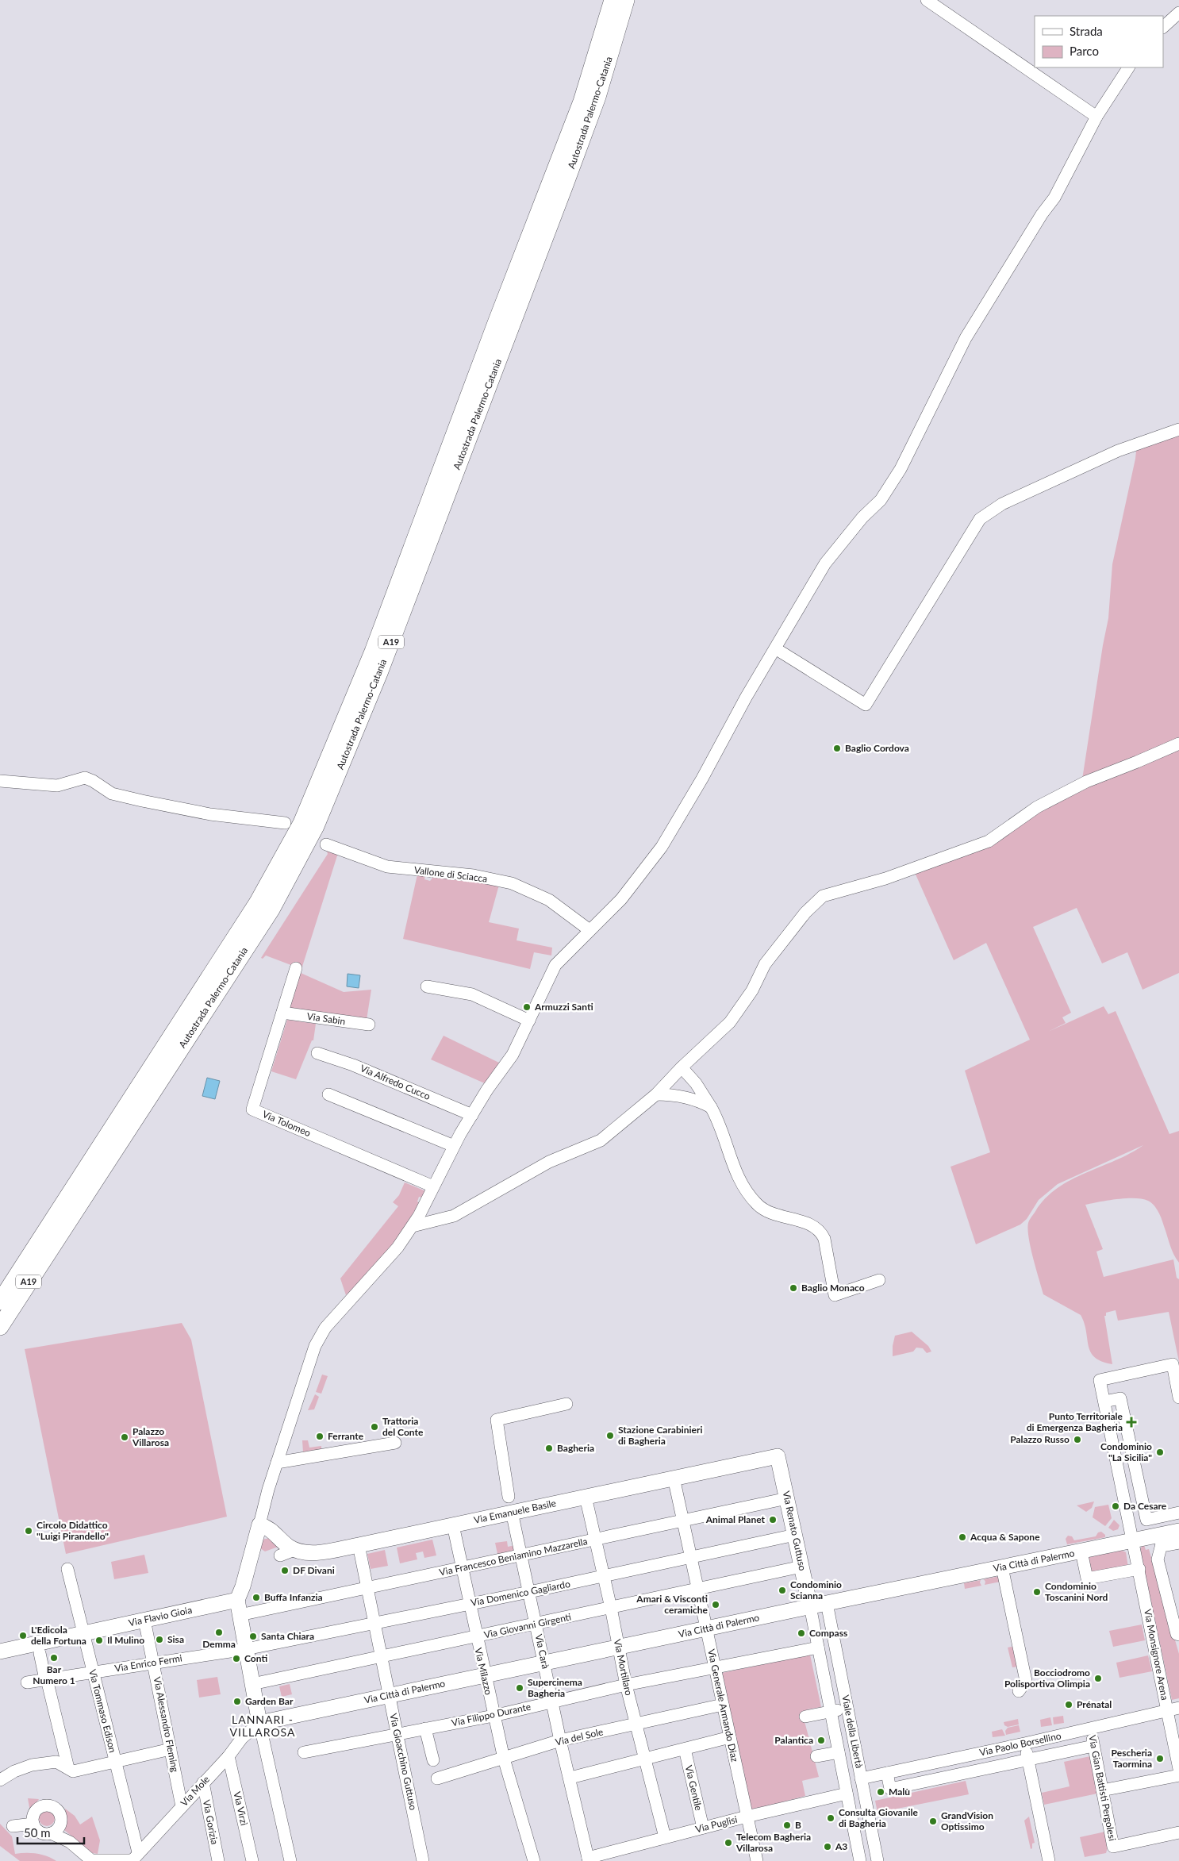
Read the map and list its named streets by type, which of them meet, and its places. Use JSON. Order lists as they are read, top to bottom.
{
  "streets": {
    "highway": ["Autostrada Palermo-Catania", "A19"],
    "main road": [
      "Via Emanuele Basile",
      "Via Renato Guttuso",
      "Via Città di Palermo",
      "Via Flavio Gioia"
    ],
    "street": [
      "Vallone di Sciacca",
      "Via Sabin",
      "Via Alfredo Cucco",
      "Via Tolomeo",
      "Via Francesco Beniamino Mazzarella",
      "Via Domenico Gagliardo",
      "Via Giovanni Girgenti",
      "Via Carà",
      "Via Monsignore Arena",
      "Via Enrico Fermi",
      "Via Mortillaro",
      "Via Milazzo",
      "Via Generale Armando Diaz",
      "Via Tommaso Edison",
      "Via Filippo Durante",
      "Via Alessandro Fleming",
      "Viale della Libertà",
      "Via del Sole",
      "Via Paolo Borsellino",
      "Via Gioacchino Guttuso",
      "Via Gentile",
      "Via Gian Battisti Pergolesi",
      "Via Mole",
      "Via Virzì",
      "Via Gorizia",
      "Via Puglisi"
    ]
  },
  "crossings": [
    ["Via Sabin", "Via Tolomeo"],
    ["Via Emanuele Basile", "Via Renato Guttuso"],
    ["Via Emanuele Basile", "Via Carà"],
    ["Via Emanuele Basile", "Via Mortillaro"],
    ["Via Emanuele Basile", "Via Milazzo"],
    ["Via Emanuele Basile", "Via Generale Armando Diaz"],
    ["Via Emanuele Basile", "Via Gioacchino Guttuso"],
    ["Via Renato Guttuso", "Via Francesco Beniamino Mazzarella"],
    ["Via Renato Guttuso", "Via Città di Palermo"],
    ["Via Renato Guttuso", "Via Domenico Gagliardo"],
    ["Via Renato Guttuso", "Via Giovanni Girgenti"],
    ["Via Renato Guttuso", "Viale della Libertà"],
    ["Via Francesco Beniamino Mazzarella", "Via Carà"],
    ["Via Francesco Beniamino Mazzarella", "Via Mortillaro"],
    ["Via Francesco Beniamino Mazzarella", "Via Milazzo"],
    ["Via Francesco Beniamino Mazzarella", "Via Generale Armando Diaz"],
    ["Via Francesco Beniamino Mazzarella", "Via Gioacchino Guttuso"],
    ["Via Città di Palermo", "Via Carà"],
    ["Via Città di Palermo", "Via Monsignore Arena"],
    ["Via Città di Palermo", "Via Mortillaro"],
    ["Via Città di Palermo", "Via Milazzo"],
    ["Via Città di Palermo", "Via Generale Armando Diaz"],
    ["Via Città di Palermo", "Viale della Libertà"],
    ["Via Città di Palermo", "Via Gioacchino Guttuso"],
    ["Via Città di Palermo", "Via Mole"],
    ["Via Domenico Gagliardo", "Via Carà"],
    ["Via Domenico Gagliardo", "Via Enrico Fermi"],
    ["Via Domenico Gagliardo", "Via Mortillaro"],
    ["Via Domenico Gagliardo", "Via Milazzo"],
    ["Via Domenico Gagliardo", "Via Generale Armando Diaz"],
    ["Via Domenico Gagliardo", "Via Gioacchino Guttuso"],
    ["Via Flavio Gioia", "Via Tommaso Edison"],
    ["Via Flavio Gioia", "Via Alessandro Fleming"],
    ["Via Giovanni Girgenti", "Via Carà"],
    ["Via Giovanni Girgenti", "Via Mortillaro"],
    ["Via Giovanni Girgenti", "Via Milazzo"],
    ["Via Giovanni Girgenti", "Via Generale Armando Diaz"],
    ["Via Giovanni Girgenti", "Via Gioacchino Guttuso"],
    ["Via Carà", "Via Filippo Durante"],
    ["Via Carà", "Via del Sole"],
    ["Via Carà", "Via Puglisi"],
    ["Via Monsignore Arena", "Via Paolo Borsellino"],
    ["Via Enrico Fermi", "Via Tommaso Edison"],
    ["Via Enrico Fermi", "Via Alessandro Fleming"],
    ["Via Mortillaro", "Via Filippo Durante"],
    ["Via Mortillaro", "Via del Sole"],
    ["Via Mortillaro", "Via Puglisi"],
    ["Via Milazzo", "Via Filippo Durante"],
    ["Via Milazzo", "Via del Sole"],
    ["Via Generale Armando Diaz", "Via Filippo Durante"],
    ["Via Generale Armando Diaz", "Via del Sole"],
    ["Via Generale Armando Diaz", "Via Puglisi"],
    ["Via Tommaso Edison", "Via Mole"],
    ["Via Filippo Durante", "Viale della Libertà"],
    ["Via Filippo Durante", "Via Gioacchino Guttuso"],
    ["Via Alessandro Fleming", "Via Mole"],
    ["Viale della Libertà", "Via Paolo Borsellino"],
    ["Viale della Libertà", "Via Puglisi"],
    ["Via Paolo Borsellino", "Via Gian Battisti Pergolesi"],
    ["Via Gentile", "Via Puglisi"],
    ["Via Mole", "Via Virzì"],
    ["Via Mole", "Via Gorizia"]
  ],
  "districts": ["LANNARI - VILLAROSA"],
  "places": {
    "other": [
      "Baglio Cordova",
      "Armuzzi Santi",
      "Baglio Monaco",
      "Trattoria del Conte",
      "Stazione Carabinieri di Bagheria",
      "Ferrante",
      "Palazzo Villarosa",
      "Palazzo Russo",
      "Bagheria",
      "Condominio \"La Sicilia\"",
      "Da Cesare",
      "Animal Planet",
      "Circolo Didattico \"Luigi Pirandello\"",
      "Acqua & Sapone",
      "DF Divani",
      "Condominio Scianna",
      "Condominio Toscanini Nord",
      "Buffa Infanzia",
      "Amari & Visconti ceramiche",
      "Demma",
      "Compass",
      "L'Edicola della Fortuna",
      "Santa Chiara",
      "Sisa",
      "Il Mulino",
      "Bar Numero 1",
      "Conti",
      "Bocciodromo Polisportiva Olimpia",
      "Supercinema Bagheria",
      "Garden Bar",
      "Prénatal",
      "Palantica",
      "Pescheria Taormina",
      "Malù",
      "Consulta Giovanile di Bagheria",
      "GrandVision Optissimo",
      "B",
      "Telecom Bagheria Villarosa",
      "A3"
    ],
    "health": ["Punto Territoriale di Emergenza Bagheria"]
  },
  "legend": ["Strada", "Parco"],
  "scale_bar": "50 m"
}
